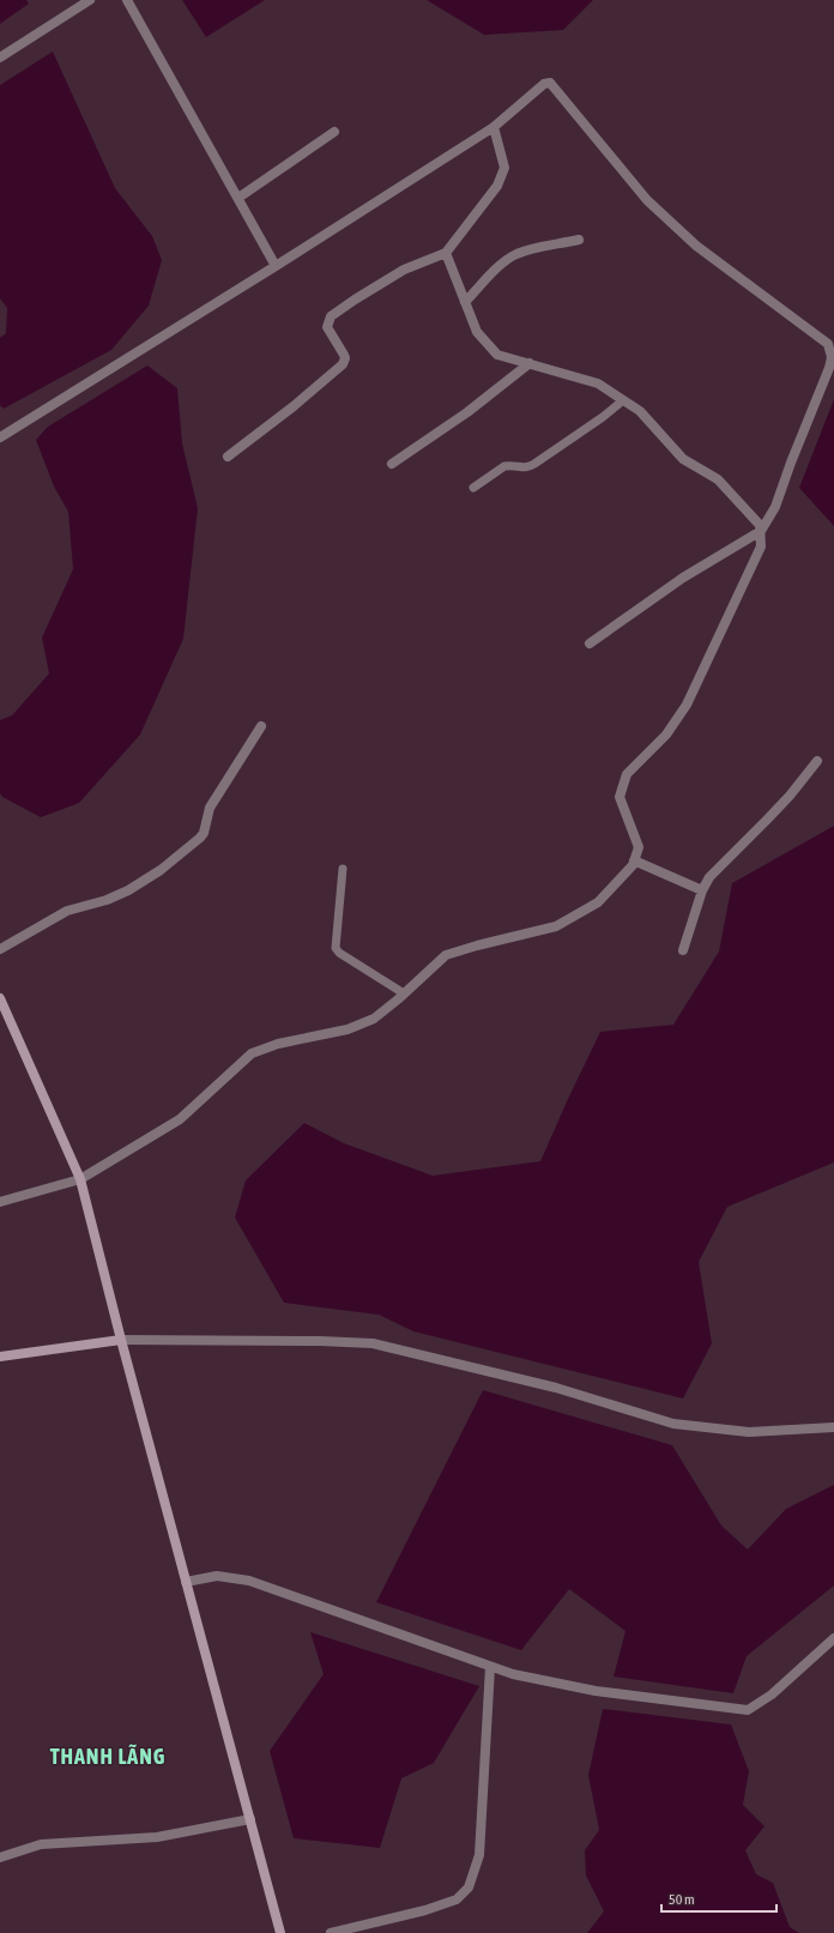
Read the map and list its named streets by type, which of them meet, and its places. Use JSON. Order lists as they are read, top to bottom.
{
  "districts": ["THANH LÃNG"],
  "scale_bar": "50 m"
}
